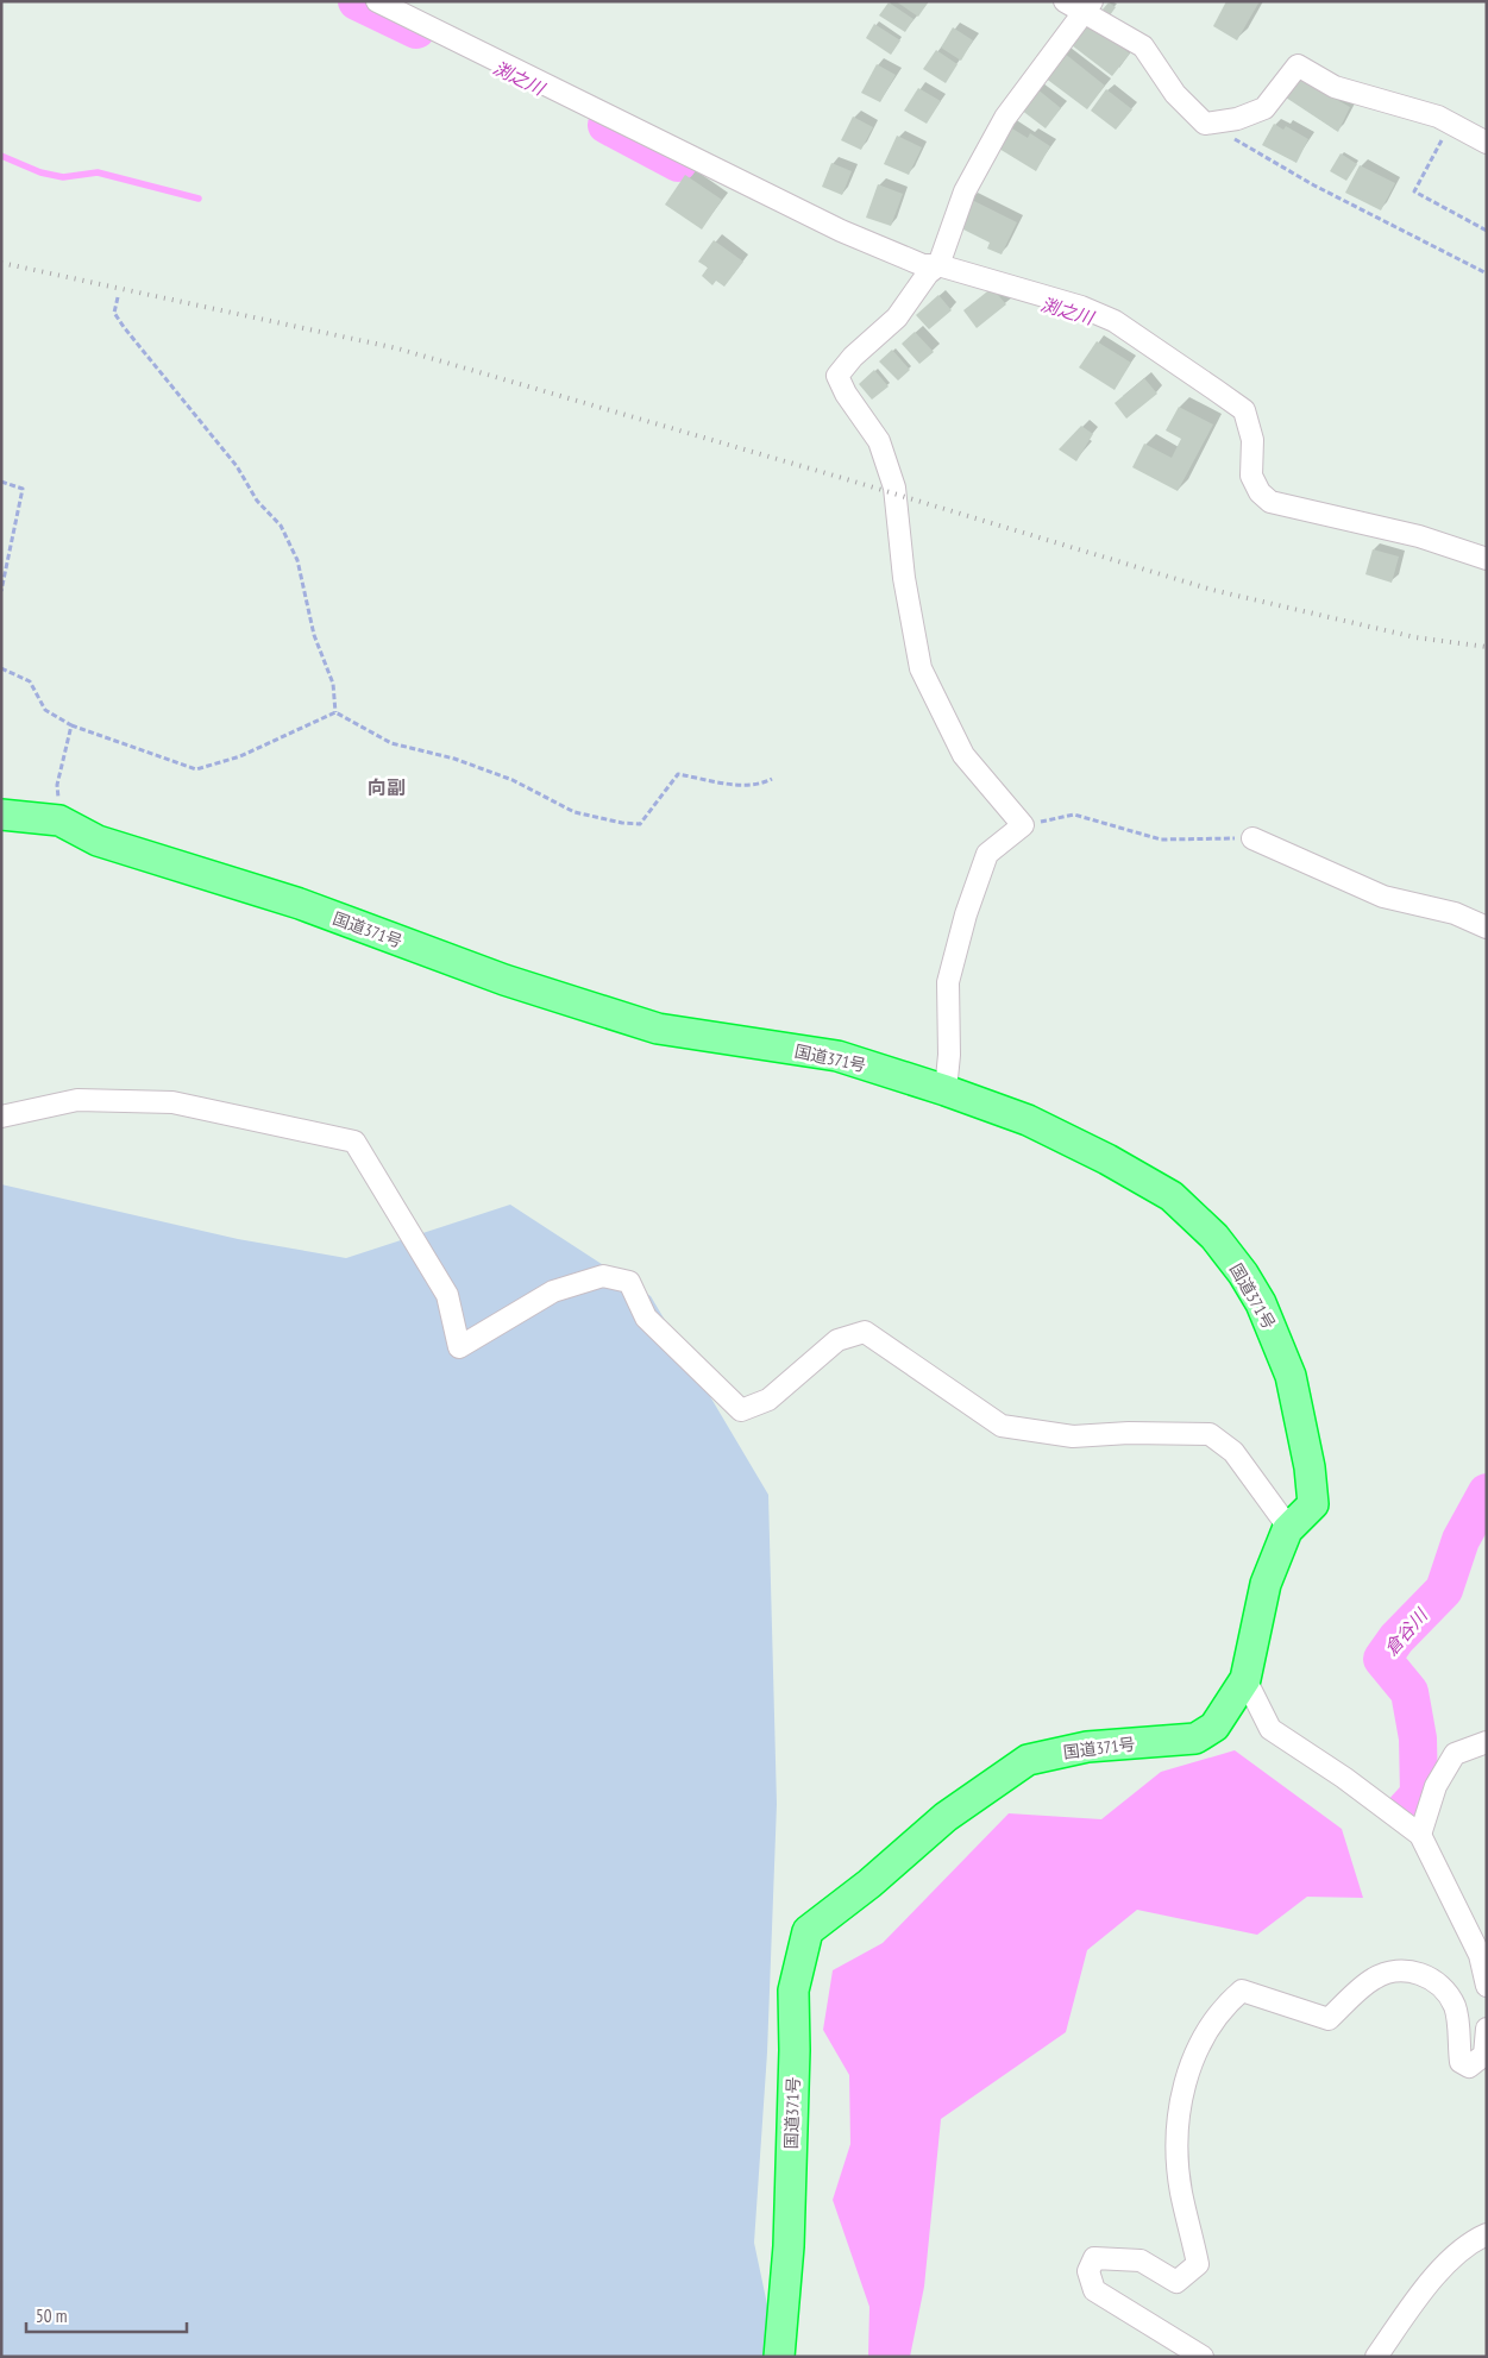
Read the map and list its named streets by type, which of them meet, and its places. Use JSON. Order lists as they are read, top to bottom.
{
  "streets": {
    "highway": ["国道371号"]
  },
  "districts": ["向副"],
  "water": ["渕之川", "倉谷川"],
  "scale_bar": "50 m"
}
